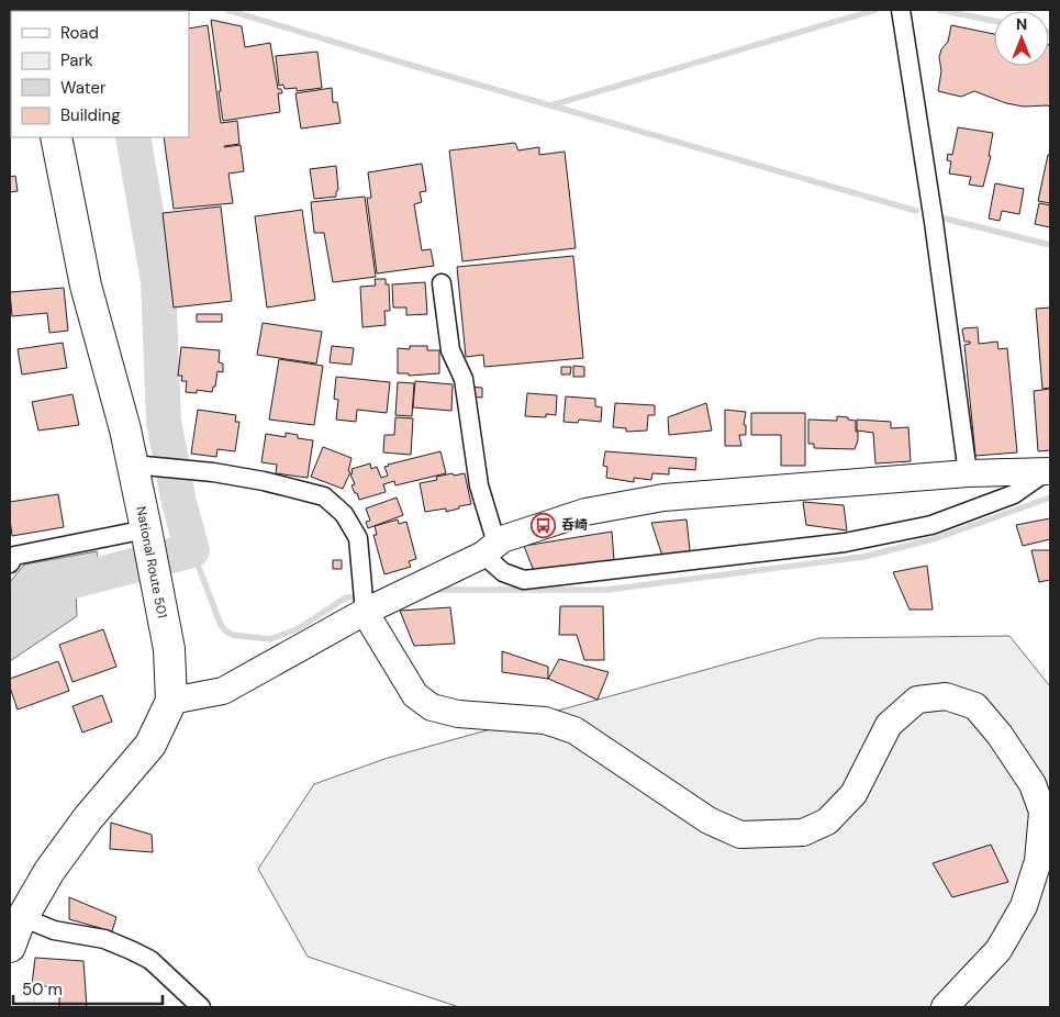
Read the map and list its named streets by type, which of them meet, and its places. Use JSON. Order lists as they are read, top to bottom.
{
  "streets": {
    "highway": ["National Route 501"]
  },
  "places": {
    "bus stop": ["呑崎"]
  },
  "legend": [
    "Road",
    "Park",
    "Water",
    "Building"
  ],
  "scale_bar": "50 m",
  "north": "top"
}
